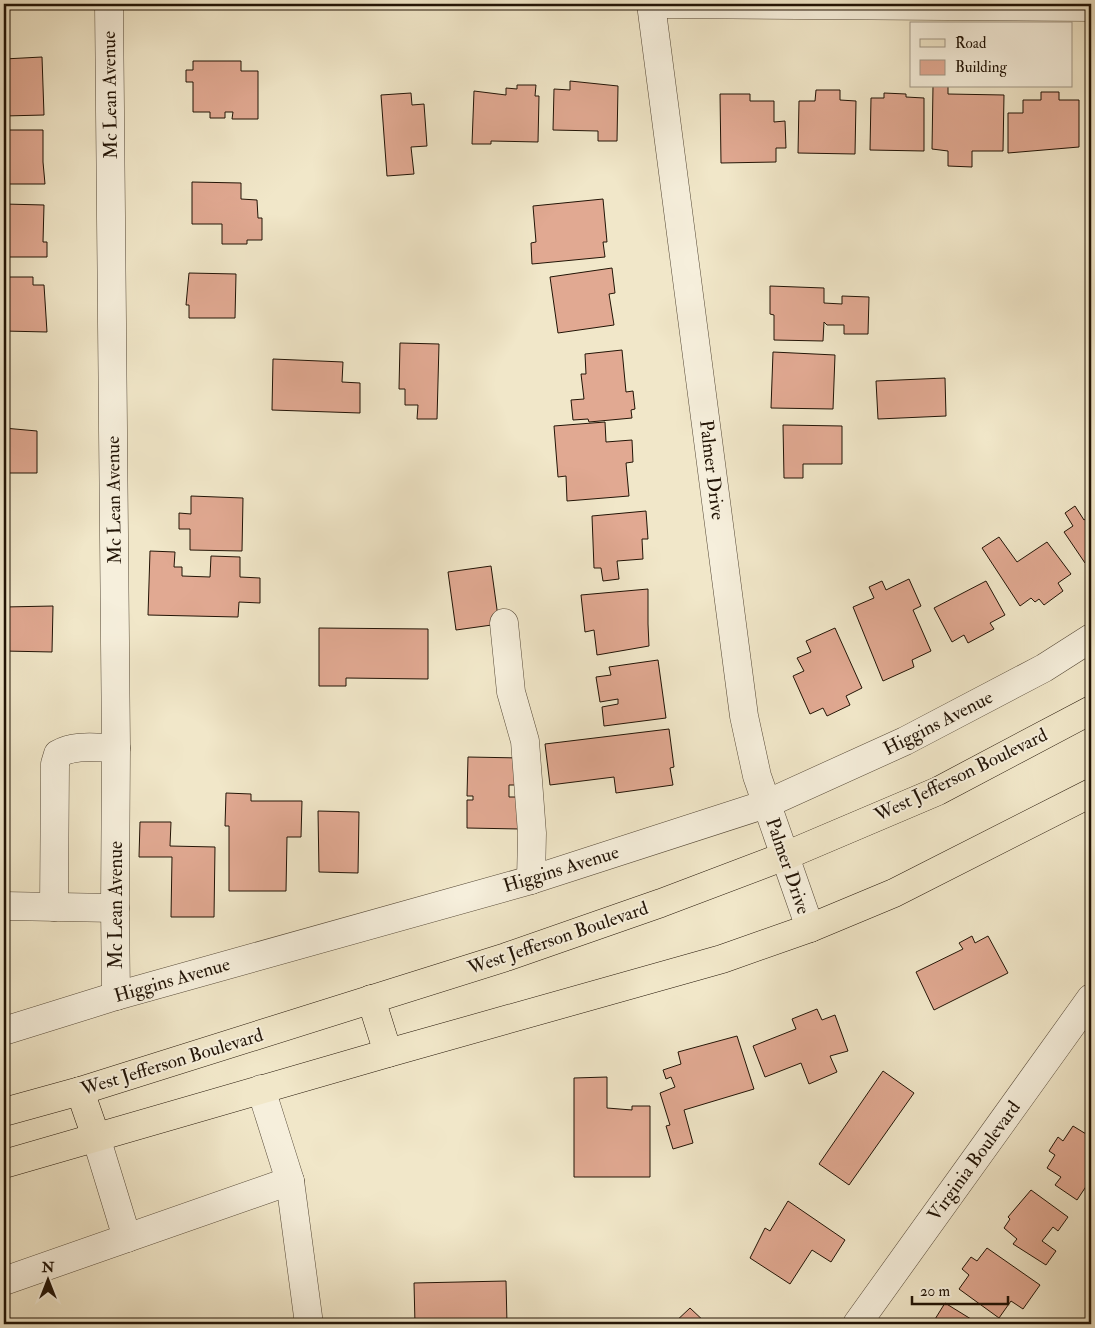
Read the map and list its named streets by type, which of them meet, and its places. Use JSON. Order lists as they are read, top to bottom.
{
  "streets": {
    "main road": ["West Jefferson Boulevard"],
    "street": [
      "Mc Lean Avenue",
      "Palmer Drive",
      "Higgins Avenue",
      "Virginia Boulevard"
    ]
  },
  "crossings": [
    ["Mc Lean Avenue", "Higgins Avenue"],
    ["Palmer Drive", "Higgins Avenue"],
    ["Palmer Drive", "West Jefferson Boulevard"]
  ],
  "legend": ["Road", "Building"],
  "scale_bar": "20 m",
  "north": "top"
}
